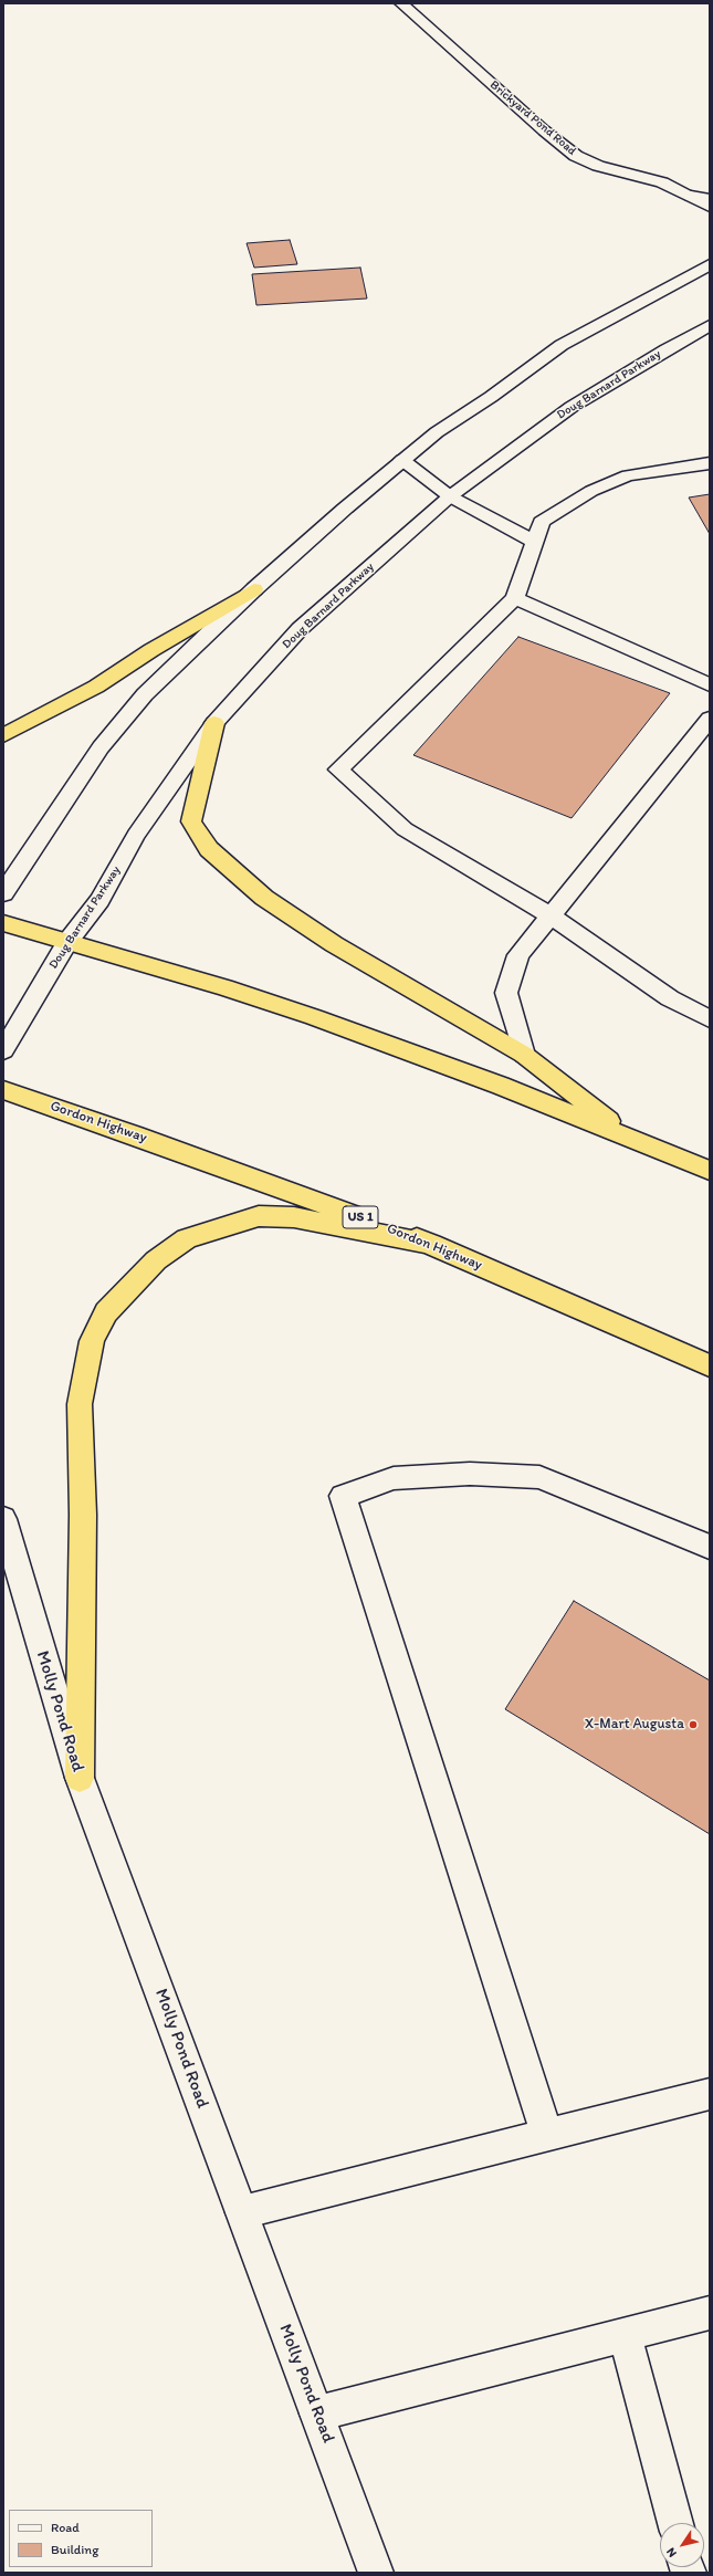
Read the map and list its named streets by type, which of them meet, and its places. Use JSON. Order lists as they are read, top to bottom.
{
  "streets": {
    "highway": ["Gordon Highway", "US 1"],
    "main road": ["Brickyard Pond Road", "Doug Barnard Parkway", "Molly Pond Road"]
  },
  "places": ["X-Mart Augusta"],
  "legend": ["Road", "Building"],
  "north": "bottom left"
}
